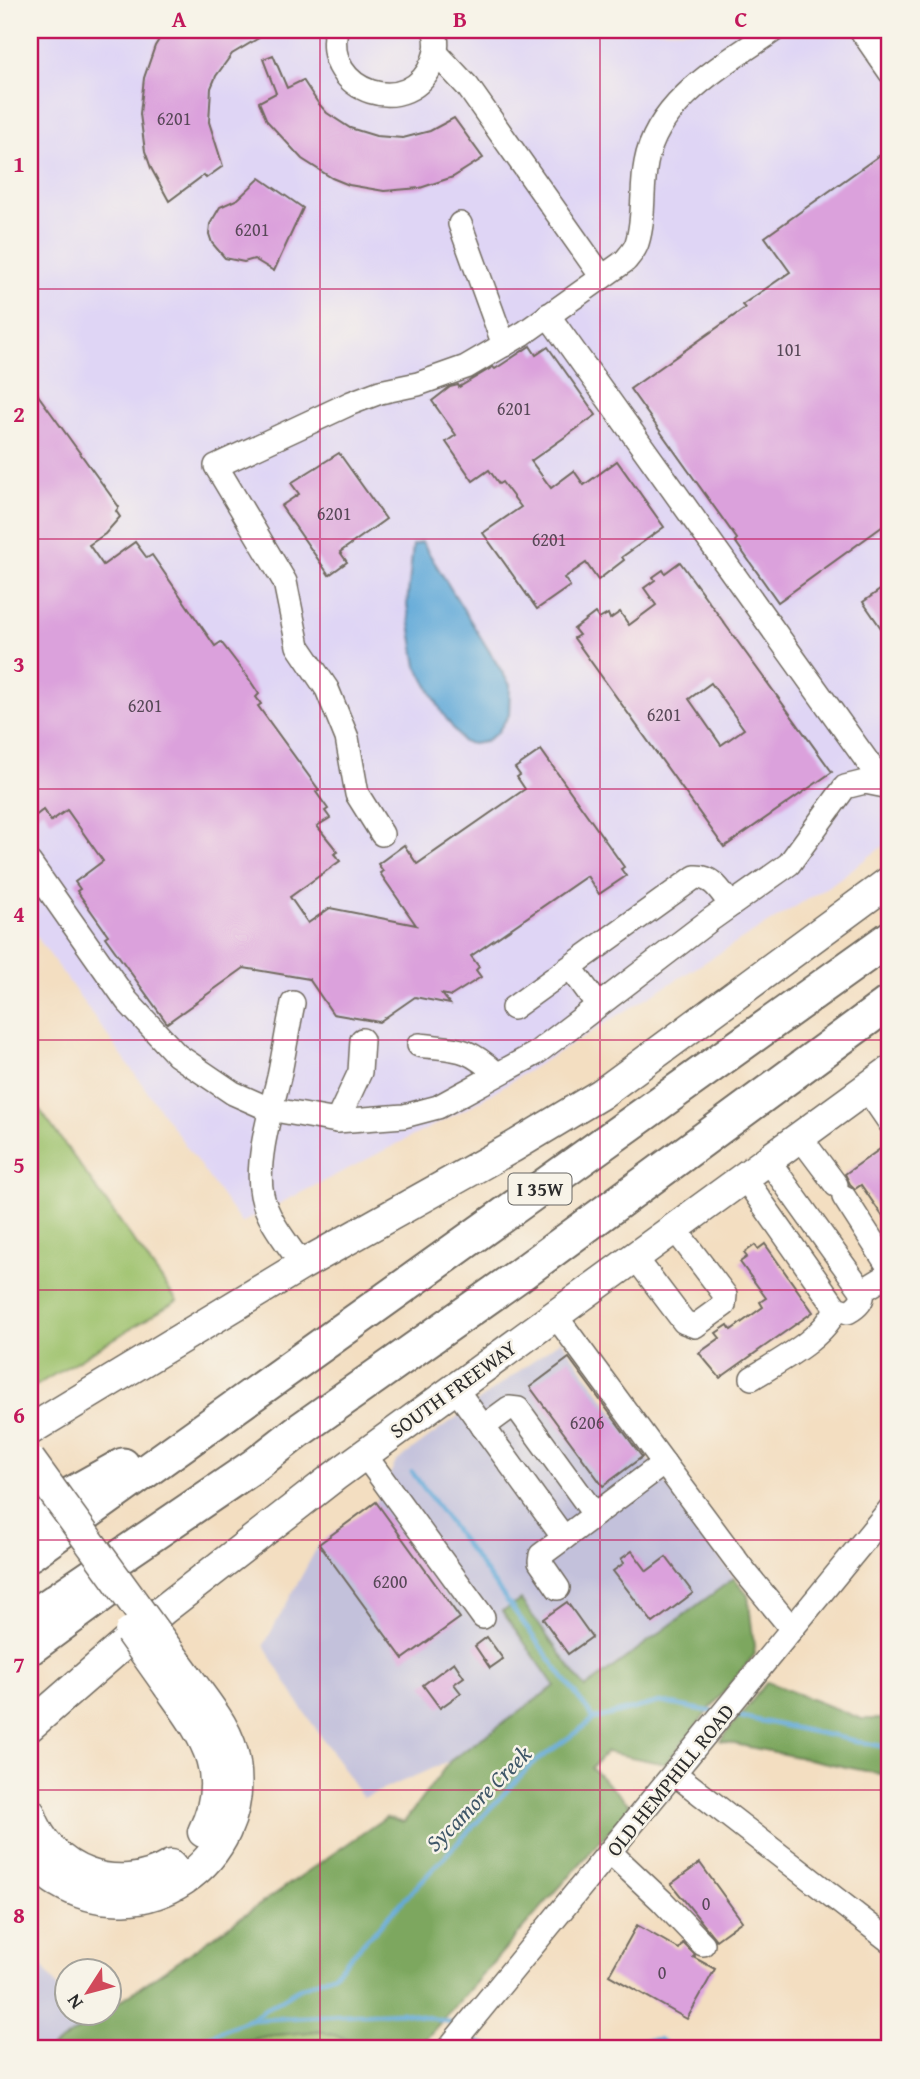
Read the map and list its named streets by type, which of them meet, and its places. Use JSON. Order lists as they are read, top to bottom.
{
  "streets": {
    "highway": ["I 35W"],
    "main road": ["SOUTH FREEWAY"],
    "street": ["OLD HEMPHILL ROAD"]
  },
  "water": ["Sycamore Creek"],
  "house_numbers": [
    "6201",
    "6201",
    "101",
    "6201",
    "6201",
    "6201",
    "6201",
    "6201",
    "6206",
    "6200",
    "0",
    "0"
  ],
  "north": "bottom left",
  "grid": {
    "columns": ["A", "B", "C"],
    "rows": [
      "1",
      "2",
      "3",
      "4",
      "5",
      "6",
      "7",
      "8"
    ]
  }
}
